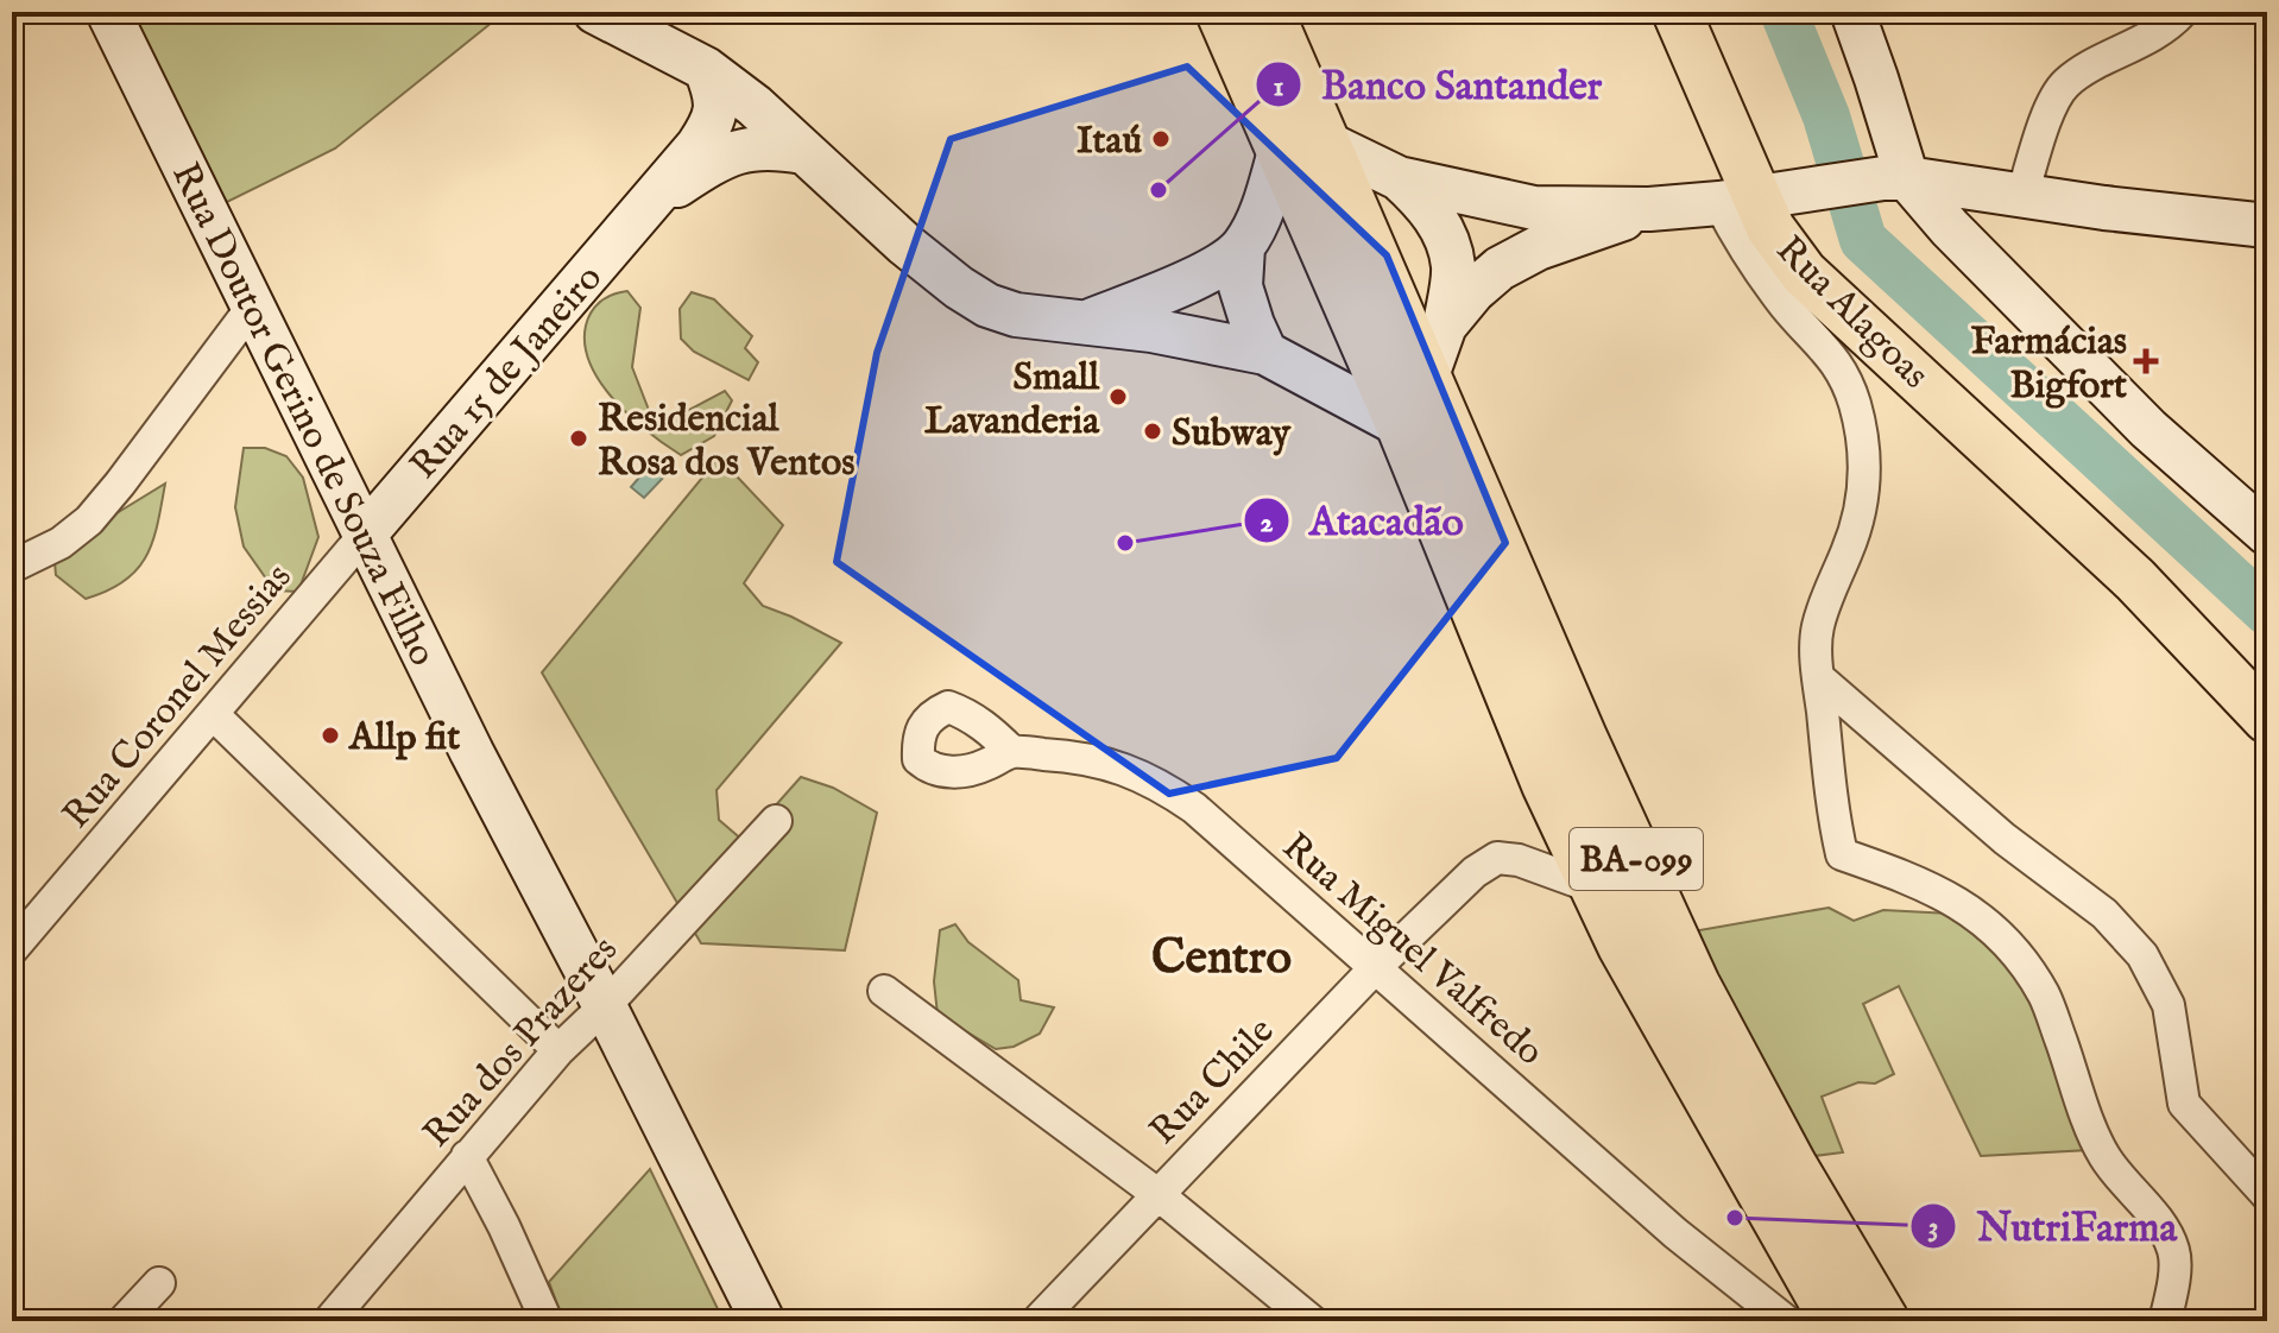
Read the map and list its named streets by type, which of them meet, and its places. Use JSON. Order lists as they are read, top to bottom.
{
  "streets": {
    "highway": ["BA-099"],
    "main road": ["Rua Alagoas", "Rua 15 de Janeiro", "Rua Doutor Gerino de Souza Filho"],
    "street": [
      "Rua Coronel Messias",
      "Rua Miguel Valfredo",
      "Rua dos Prazeres",
      "Rua Chile"
    ]
  },
  "crossings": [
    ["Rua 15 de Janeiro", "Rua Doutor Gerino de Souza Filho"],
    ["Rua 15 de Janeiro", "Rua Coronel Messias"],
    ["Rua Doutor Gerino de Souza Filho", "Rua Coronel Messias"],
    ["Rua Doutor Gerino de Souza Filho", "Rua dos Prazeres"],
    ["BA-099", "Rua Chile"],
    ["Rua Miguel Valfredo", "Rua Chile"]
  ],
  "districts": ["Centro"],
  "places": {
    "other": [
      "Itaú",
      "Banco Santander",
      "Small Lavanderia",
      "Subway",
      "Residencial Rosa dos Ventos",
      "Atacadão",
      "Allp fit",
      "NutriFarma"
    ],
    "health": ["Farmácias Bigfort"]
  }
}
